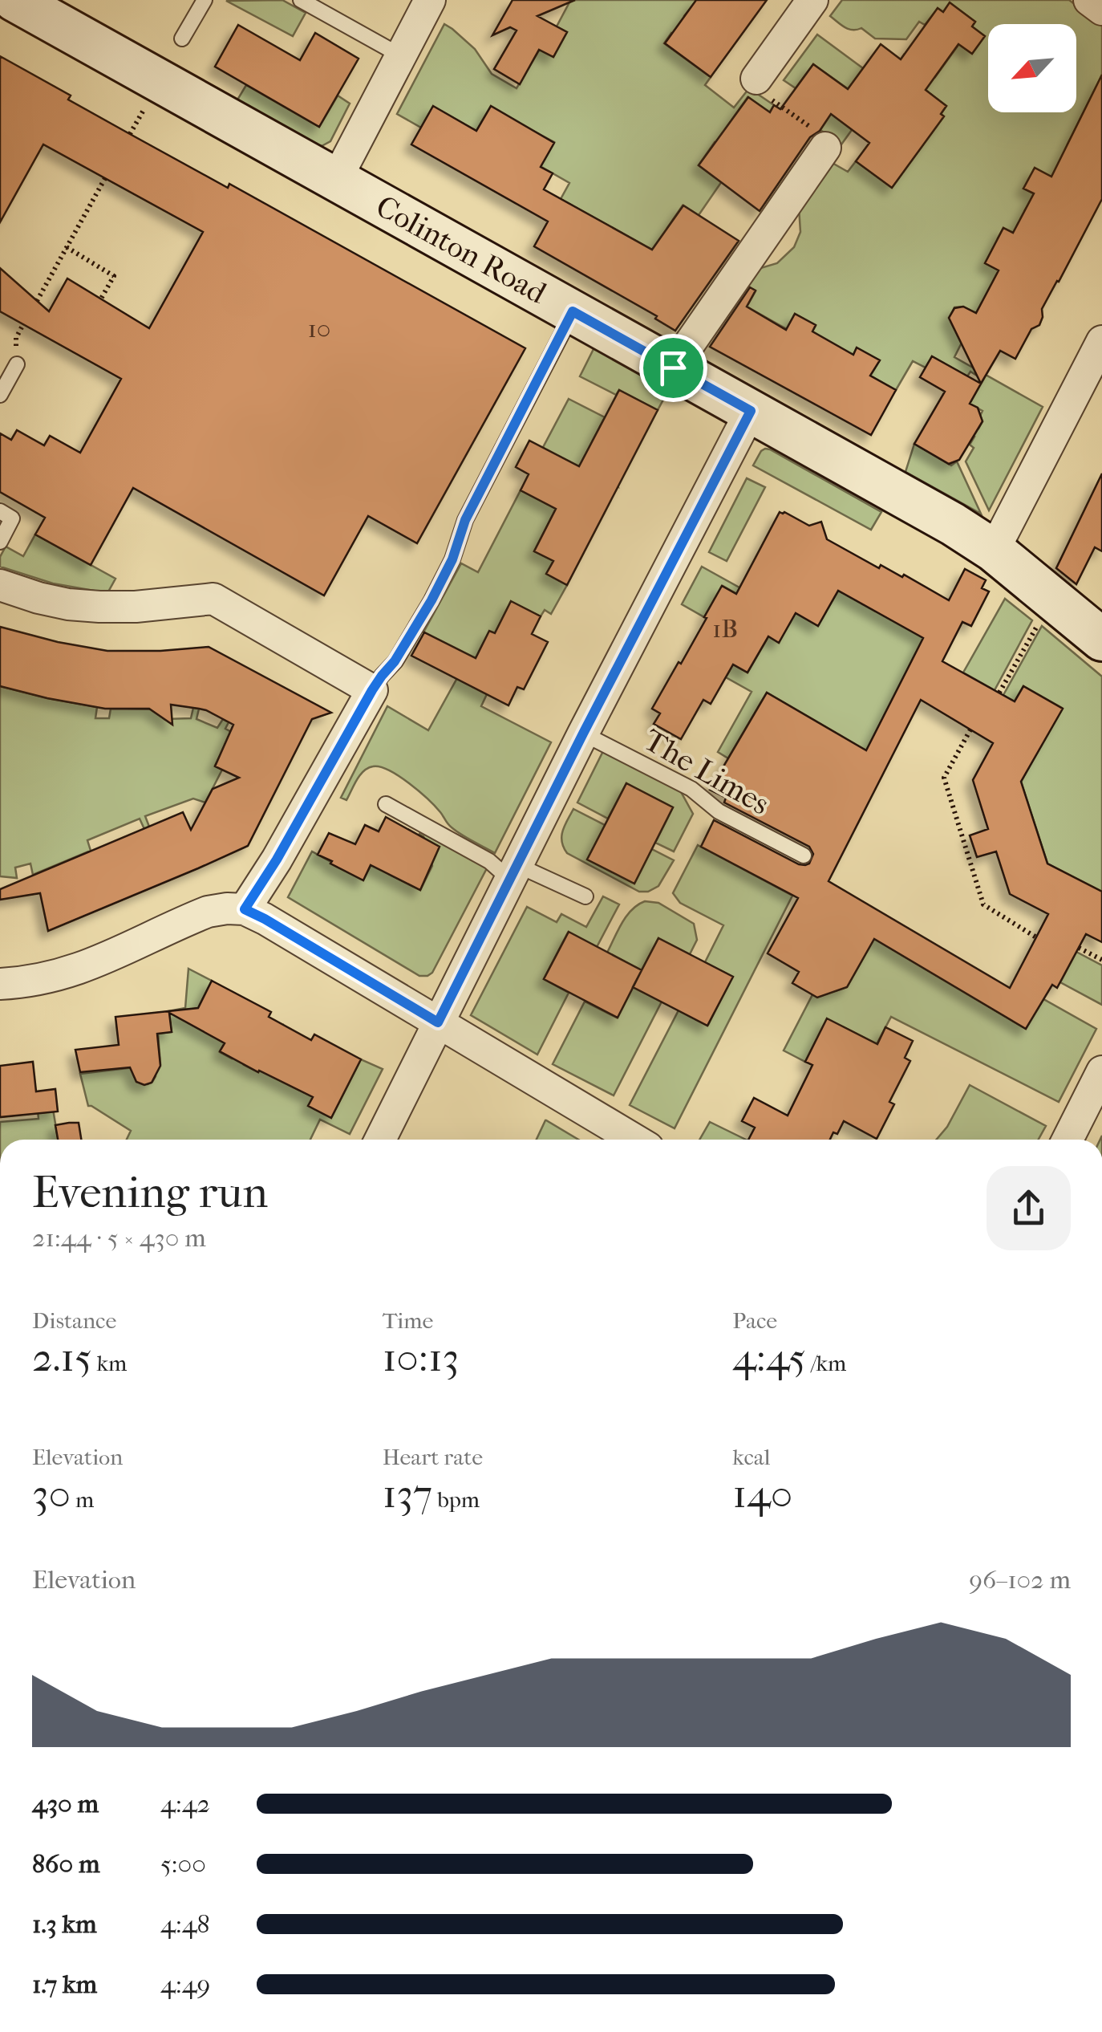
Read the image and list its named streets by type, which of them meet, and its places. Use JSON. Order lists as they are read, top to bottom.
{
  "streets": {
    "street": ["Colinton Road"],
    "lane": ["The Limes"]
  },
  "house_numbers": ["10", "1B"],
  "north": "bottom left",
  "page": {
    "heading": ["Evening run", "21:44 · 5 × 430 m"],
    "stats": [
      ["Distance", "2.15 km"],
      ["Time", "10:13"],
      ["Pace", "4:45 /km"],
      ["Elevation", "30 m"],
      ["Heart rate", "137 bpm"],
      ["kcal", "140"]
    ],
    "chart": ["Elevation", "96–102 m"],
    "list": [
      {
        "name": "430 m",
        "note": "4:42"
      },
      {
        "name": "860 m",
        "note": "5:00"
      },
      {
        "name": "1.3 km",
        "note": "4:48"
      },
      {
        "name": "1.7 km",
        "note": "4:49"
      }
    ]
  }
}
